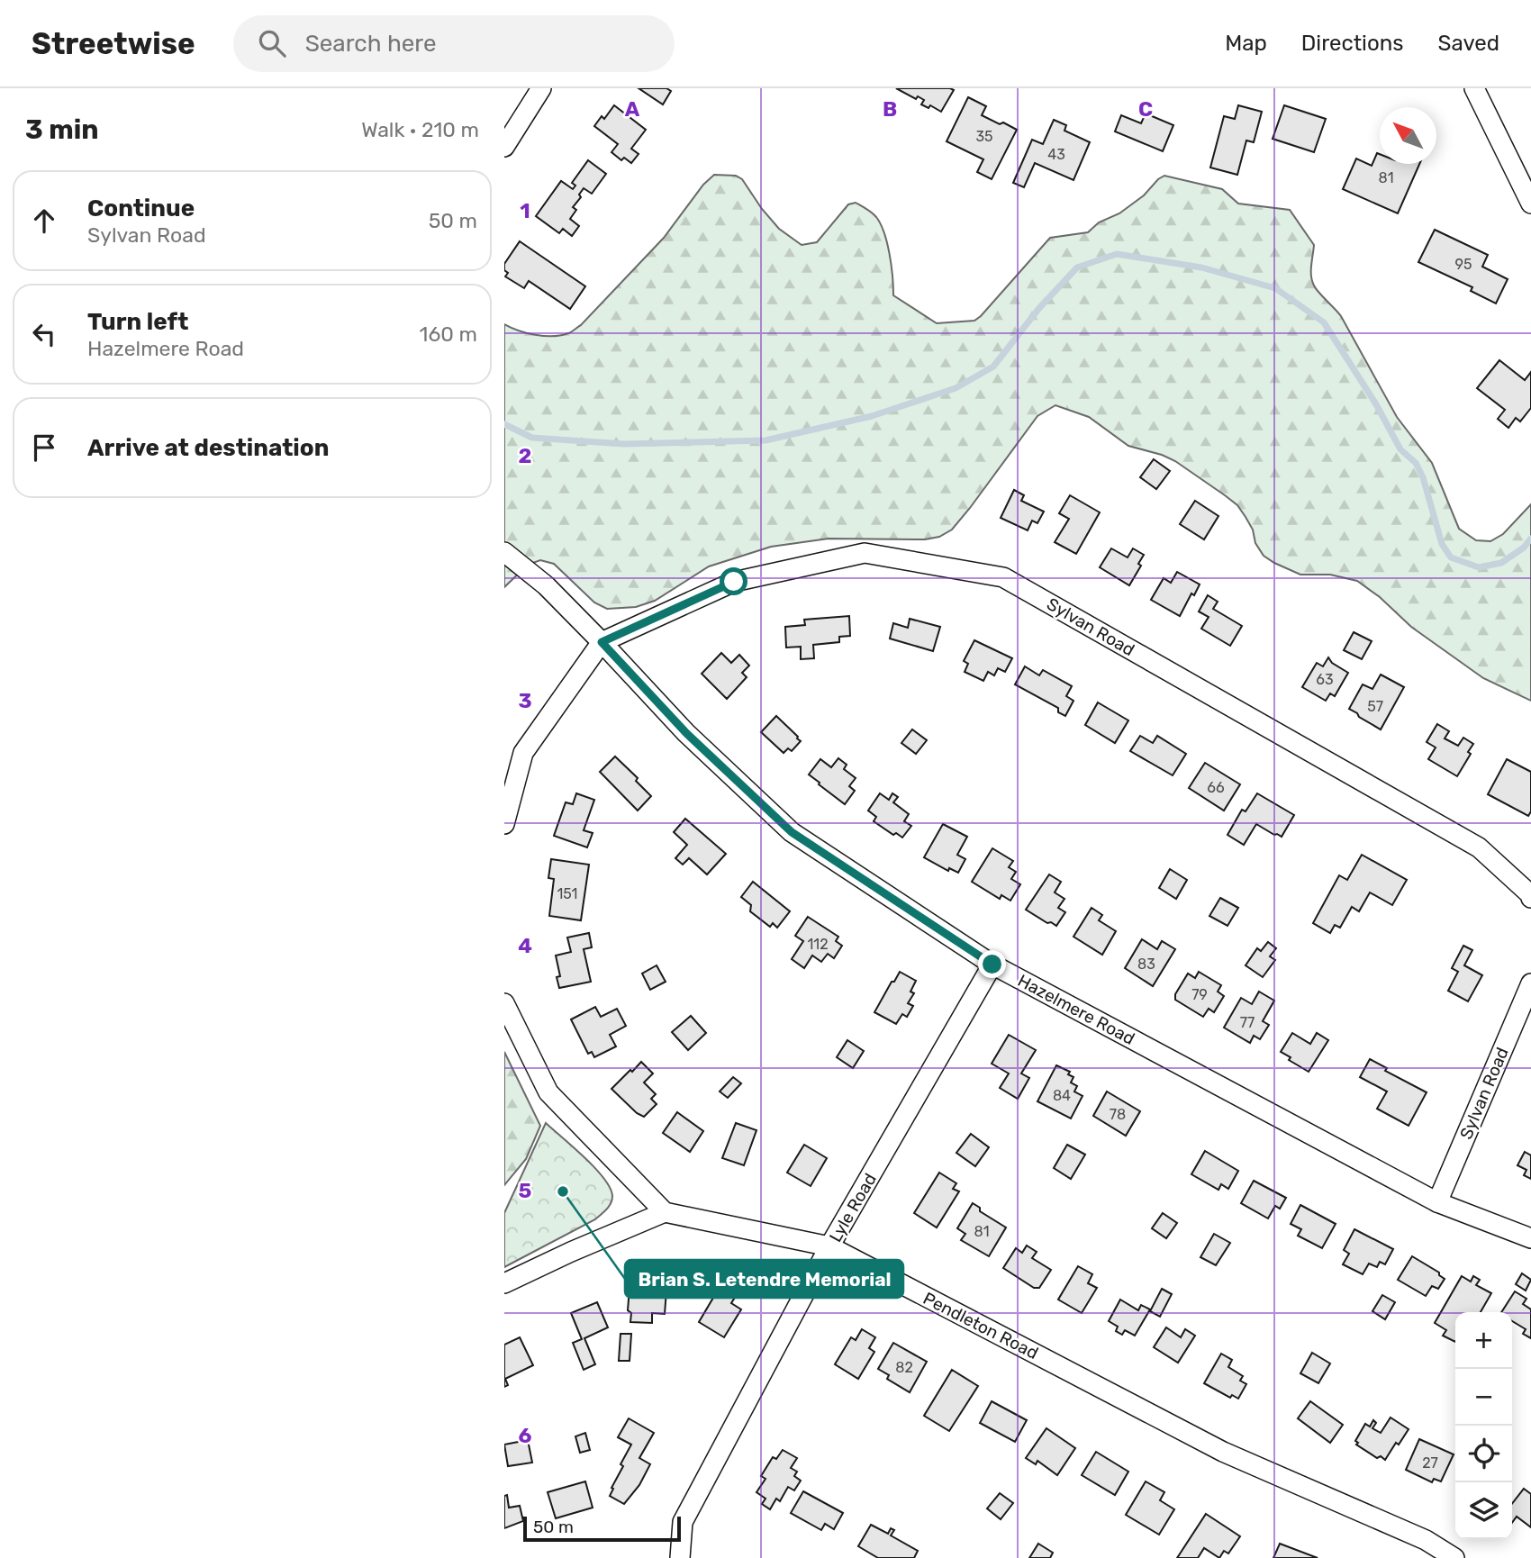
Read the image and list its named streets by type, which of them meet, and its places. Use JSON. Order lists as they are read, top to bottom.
{
  "streets": {
    "street": [
      "Sylvan Road",
      "Hazelmere Road",
      "Lyle Road",
      "Pendleton Road"
    ]
  },
  "crossings": [
    ["Sylvan Road", "Hazelmere Road"],
    ["Hazelmere Road", "Lyle Road"],
    ["Lyle Road", "Pendleton Road"]
  ],
  "places": ["Brian S. Letendre Memorial"],
  "house_numbers": [
    "35",
    "43",
    "81",
    "95",
    "63",
    "57",
    "66",
    "151",
    "112",
    "83",
    "79",
    "77",
    "84",
    "78",
    "81",
    "82",
    "27"
  ],
  "scale_bar": "50 m",
  "north": "top left",
  "page": {
    "header": "Streetwise",
    "search": "Search here",
    "nav": ["Map", "Directions", "Saved"],
    "heading": ["3 min", "Walk · 210 m"],
    "list": [
      ["Continue", "Sylvan Road", "50 m"],
      ["Turn left", "Hazelmere Road", "160 m"],
      "Arrive at destination"
    ],
    "map_buttons": ["+", "−"],
    "scale": "50 m"
  },
  "grid": {
    "columns": ["A", "B", "C"],
    "rows": [
      "1",
      "2",
      "3",
      "4",
      "5",
      "6"
    ]
  }
}
